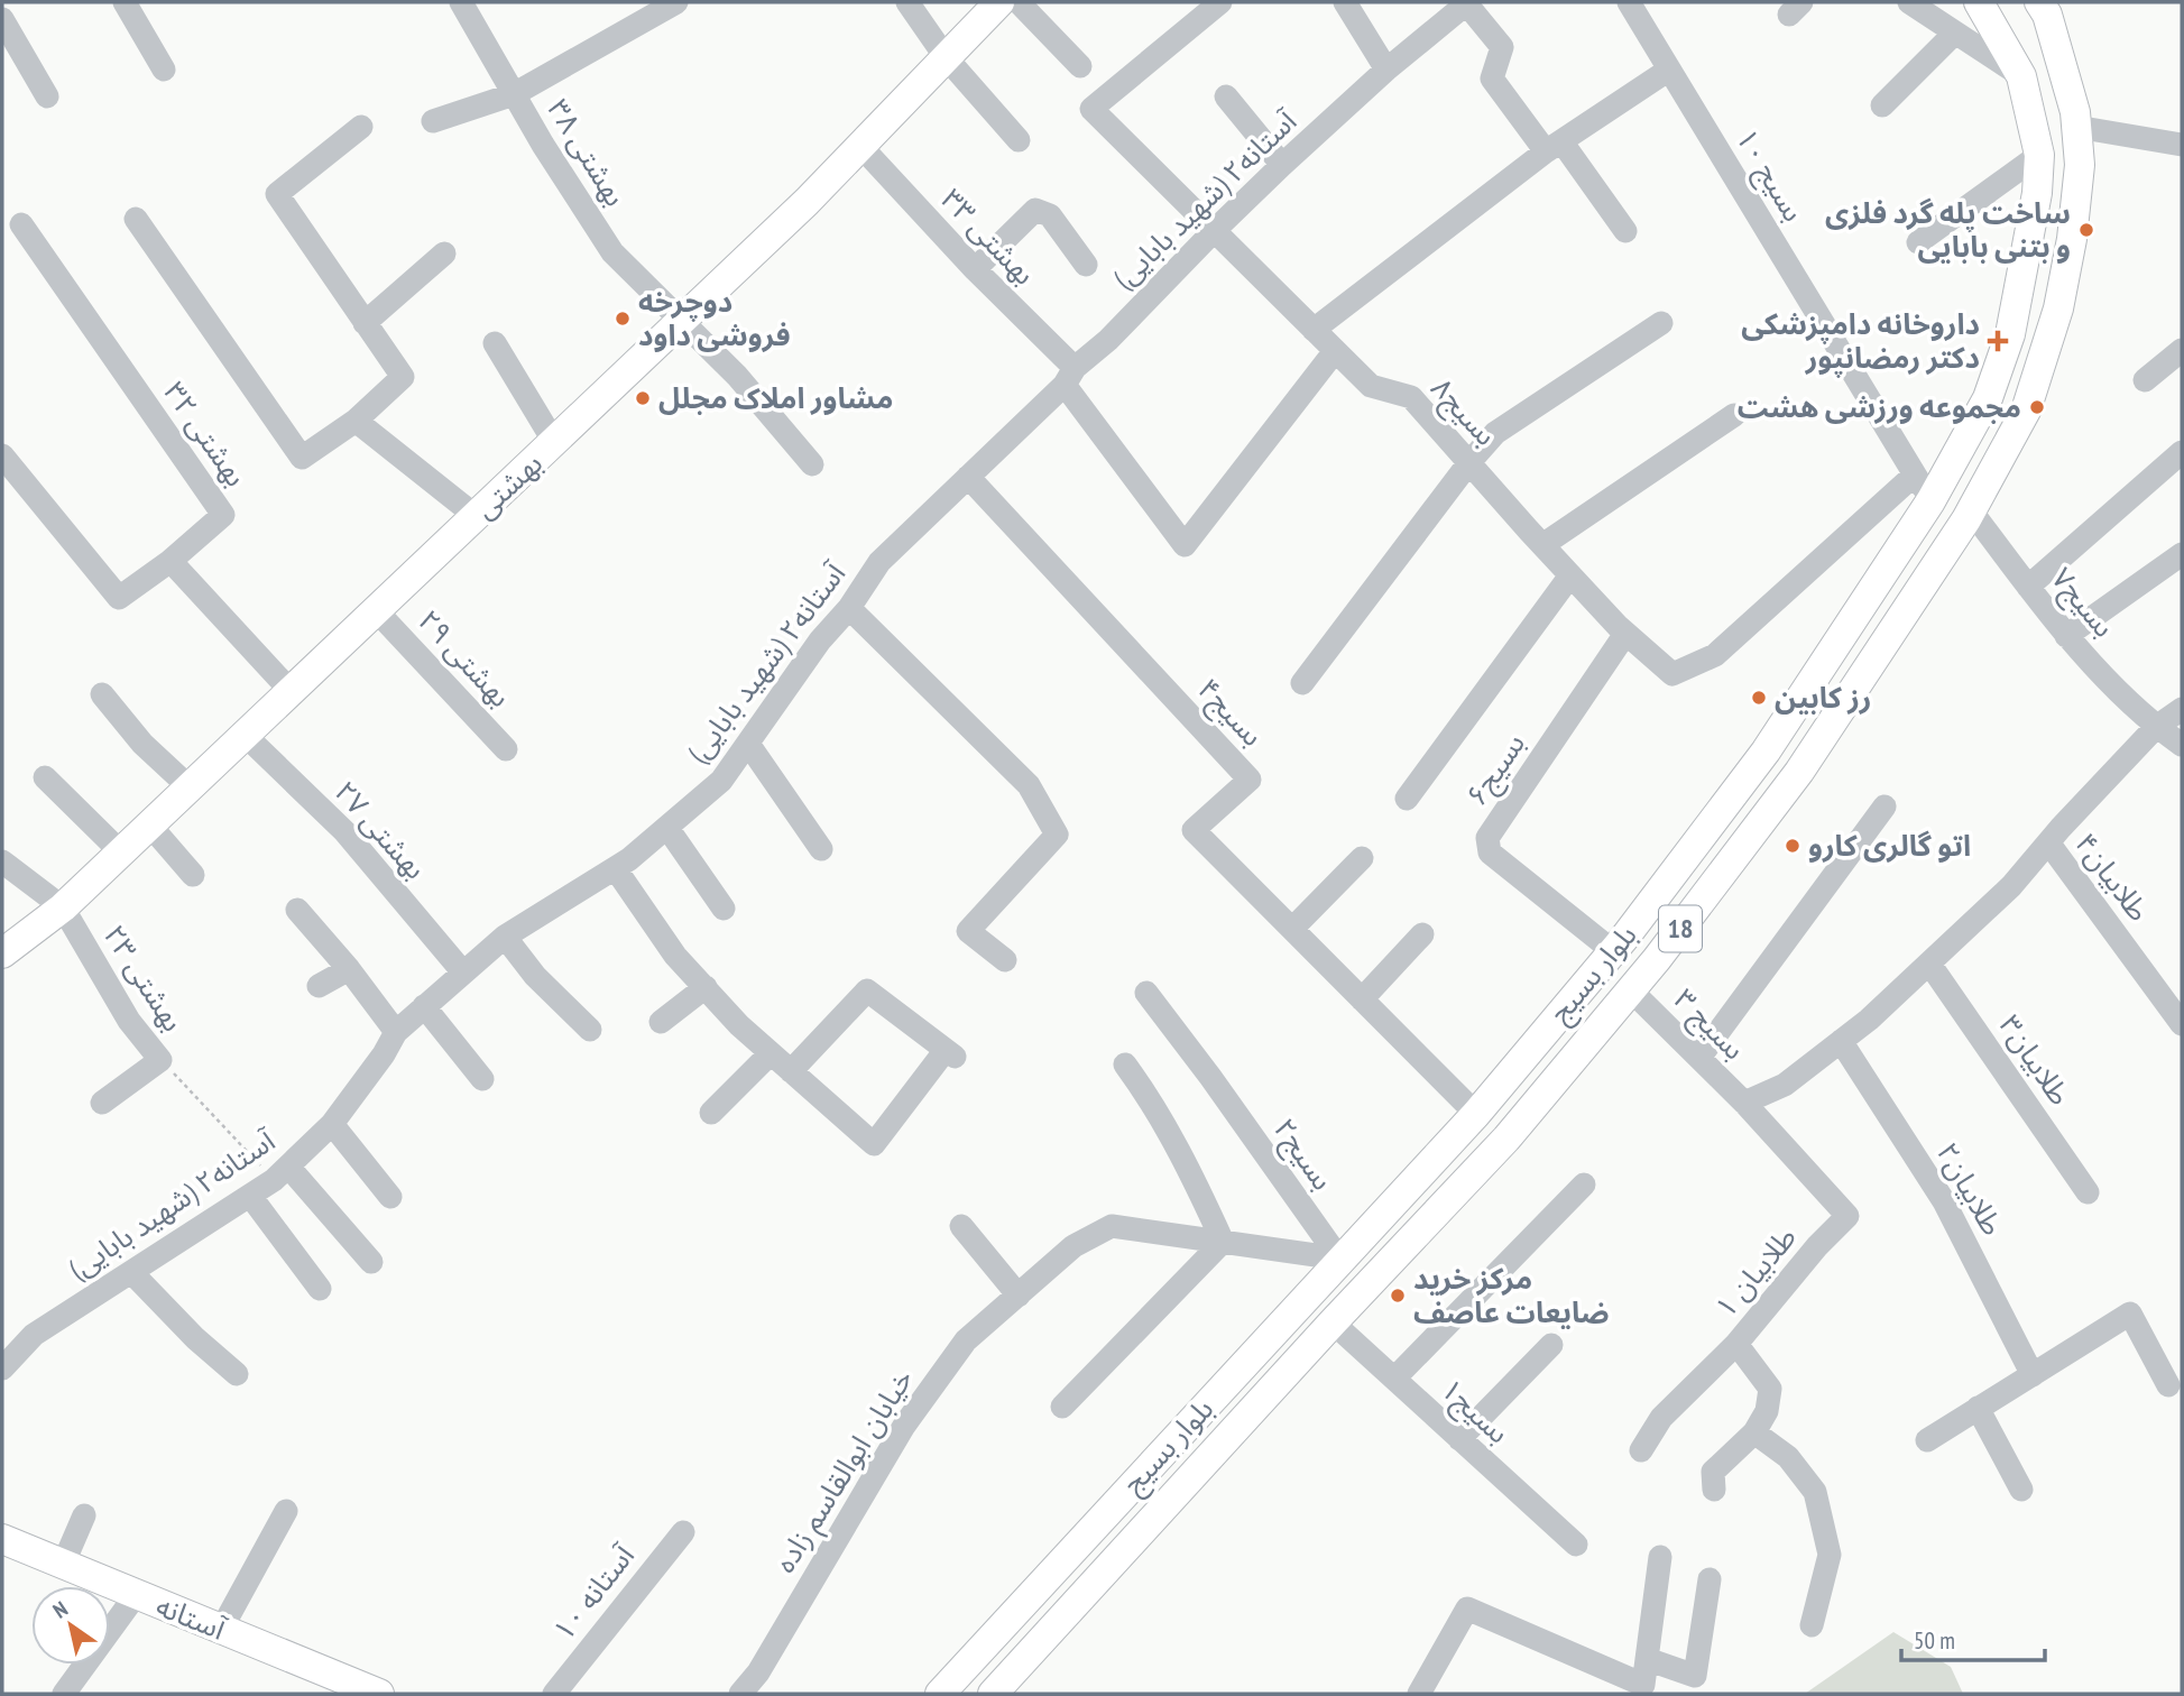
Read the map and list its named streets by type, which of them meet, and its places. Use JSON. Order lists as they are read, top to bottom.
{
  "streets": {
    "main road": [
      "بهشتی",
      "18",
      "بلوار بسیج",
      "آستانه"
    ],
    "street": [
      "بهشتی ۳۸",
      "بسیج ۱۰",
      "آستانه۲ (شهید بابایی)",
      "بهشتی ۳۳",
      "بسیج۸",
      "بهشتی ۳۲",
      "بسیج۷",
      "بهشتی ۲۹",
      "بسیج۴",
      "بسیج۶",
      "بهشتی ۲۷",
      "طلابیان۴",
      "بهشتی ۲۳",
      "بسیج ۳",
      "طلابیان۳",
      "بسیج۲",
      "طلابیان۲",
      "طلابیان ۱",
      "بسیج۱",
      "خیابان ابوالقاسم زاده",
      "آستانه ۱۰"
    ]
  },
  "crossings": [
    ["بهشتی ۳۸", "بهشتی"],
    ["بسیج ۱۰", "بسیج۸"],
    ["بسیج ۱۰", "بلوار بسیج"],
    ["آستانه۲ (شهید بابایی)", "بهشتی ۳۳"],
    ["آستانه۲ (شهید بابایی)", "بسیج۸"],
    ["آستانه۲ (شهید بابایی)", "بسیج۴"],
    ["آستانه۲ (شهید بابایی)", "بهشتی ۲۷"],
    ["بهشتی ۳۳", "بسیج۸"],
    ["بهشتی ۳۳", "بهشتی"],
    ["بسیج۸", "بسیج۶"],
    ["بهشتی", "بهشتی ۲۹"],
    ["بهشتی", "بهشتی ۲۷"],
    ["بهشتی", "بهشتی ۲۳"],
    ["بسیج۷", "بلوار بسیج"],
    ["بسیج۴", "بلوار بسیج"],
    ["بسیج۶", "بلوار بسیج"],
    ["بلوار بسیج", "بسیج ۳"],
    ["بلوار بسیج", "بسیج۲"],
    ["بلوار بسیج", "بسیج۱"],
    ["بسیج ۳", "طلابیان ۱"]
  ],
  "places": {
    "other": [
      "ساخت پله گرد فلزی و بتنی بابایی",
      "دوچرخه فروشی داود",
      "مشاور املاک مجلل",
      "مجموعه ورزشی هشت",
      "رز کابین",
      "اتو گالری کارو",
      "مرکز خرید ضایعات عاصف"
    ],
    "health": ["داروخانه دامپزشکی دکتر رمضانپور"]
  },
  "scale_bar": "50 m",
  "north": "top left"
}
